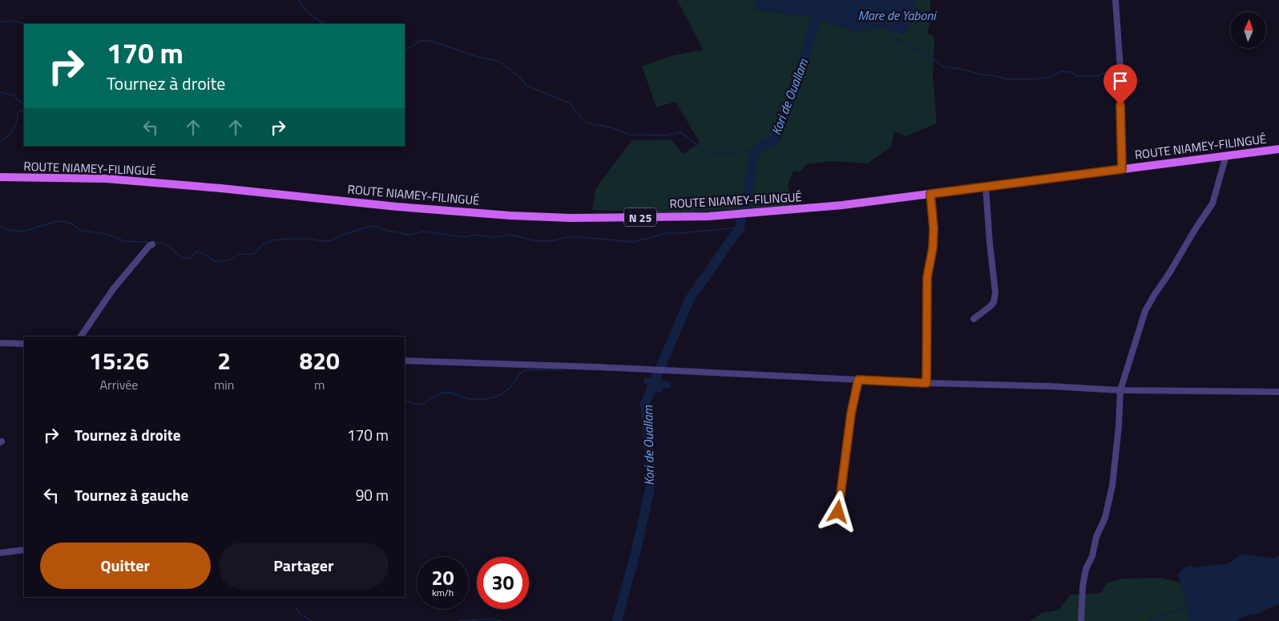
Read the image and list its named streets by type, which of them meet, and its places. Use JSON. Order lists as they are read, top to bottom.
{
  "streets": {
    "main road": ["ROUTE NIAMEY-FILINGUÉ", "N 25"]
  },
  "water": ["Mare de Yaboni", "Kori de Ouallam"],
  "north": "top",
  "page": {
    "turn": ["170 m", "Tournez à droite"],
    "eta": [
      "15:26",
      "Arrivée",
      "2",
      "min",
      "820",
      "m"
    ],
    "list": [
      {
        "name": "Tournez à droite",
        "value": "170 m"
      },
      {
        "name": "Tournez à gauche",
        "value": "90 m"
      }
    ],
    "buttons": ["Quitter", "Partager"],
    "speed": "20 km/h",
    "limit": "30"
  }
}
